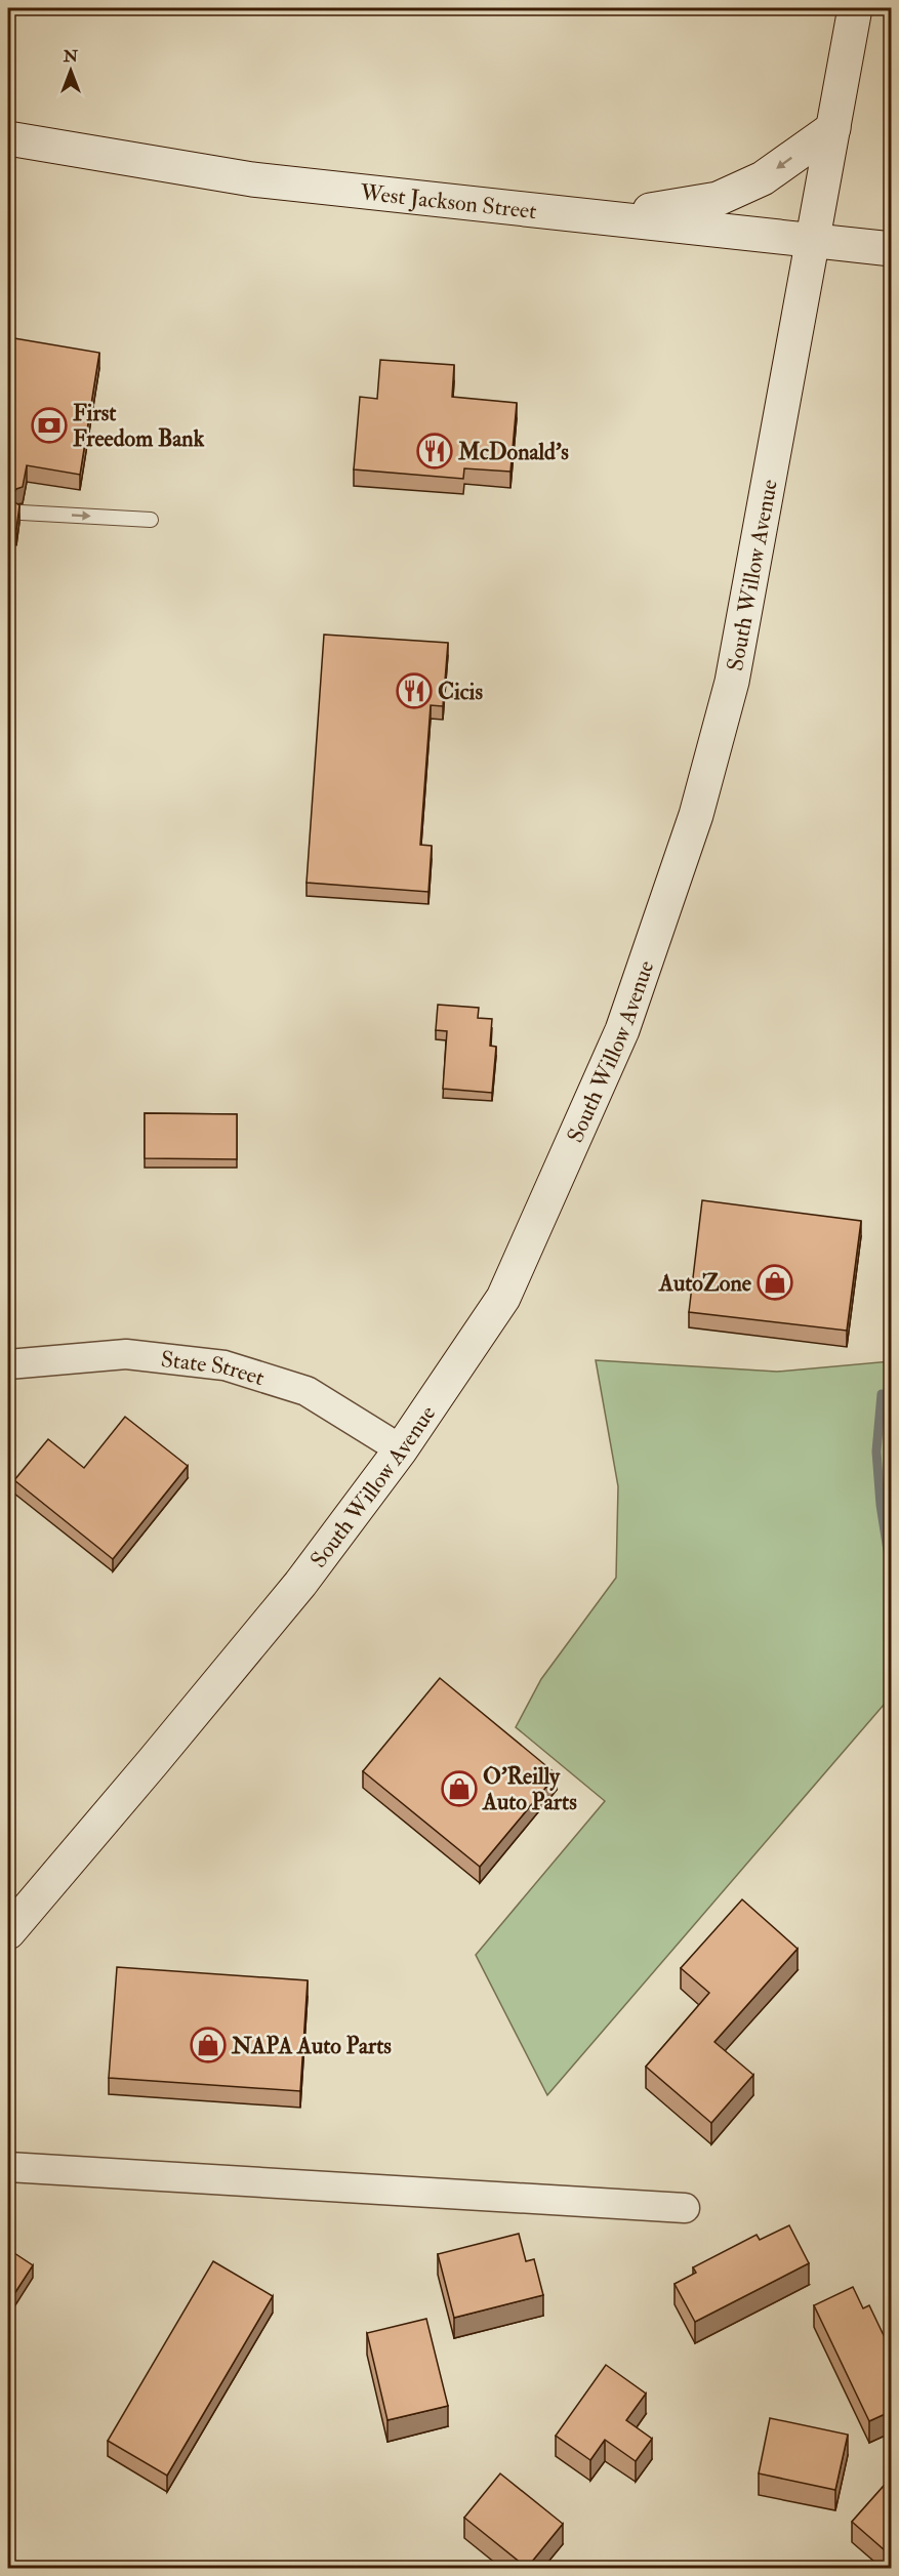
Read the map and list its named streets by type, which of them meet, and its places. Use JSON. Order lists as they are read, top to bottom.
{
  "streets": {
    "main road": ["West Jackson Street", "South Willow Avenue"],
    "street": ["State Street"]
  },
  "crossings": [
    ["West Jackson Street", "South Willow Avenue"],
    ["South Willow Avenue", "State Street"]
  ],
  "places": {
    "bank": ["First Freedom Bank"],
    "restaurant": ["McDonald's", "Cicis"],
    "shop": ["AutoZone", "O'Reilly Auto Parts", "NAPA Auto Parts"]
  },
  "north": "top"
}
